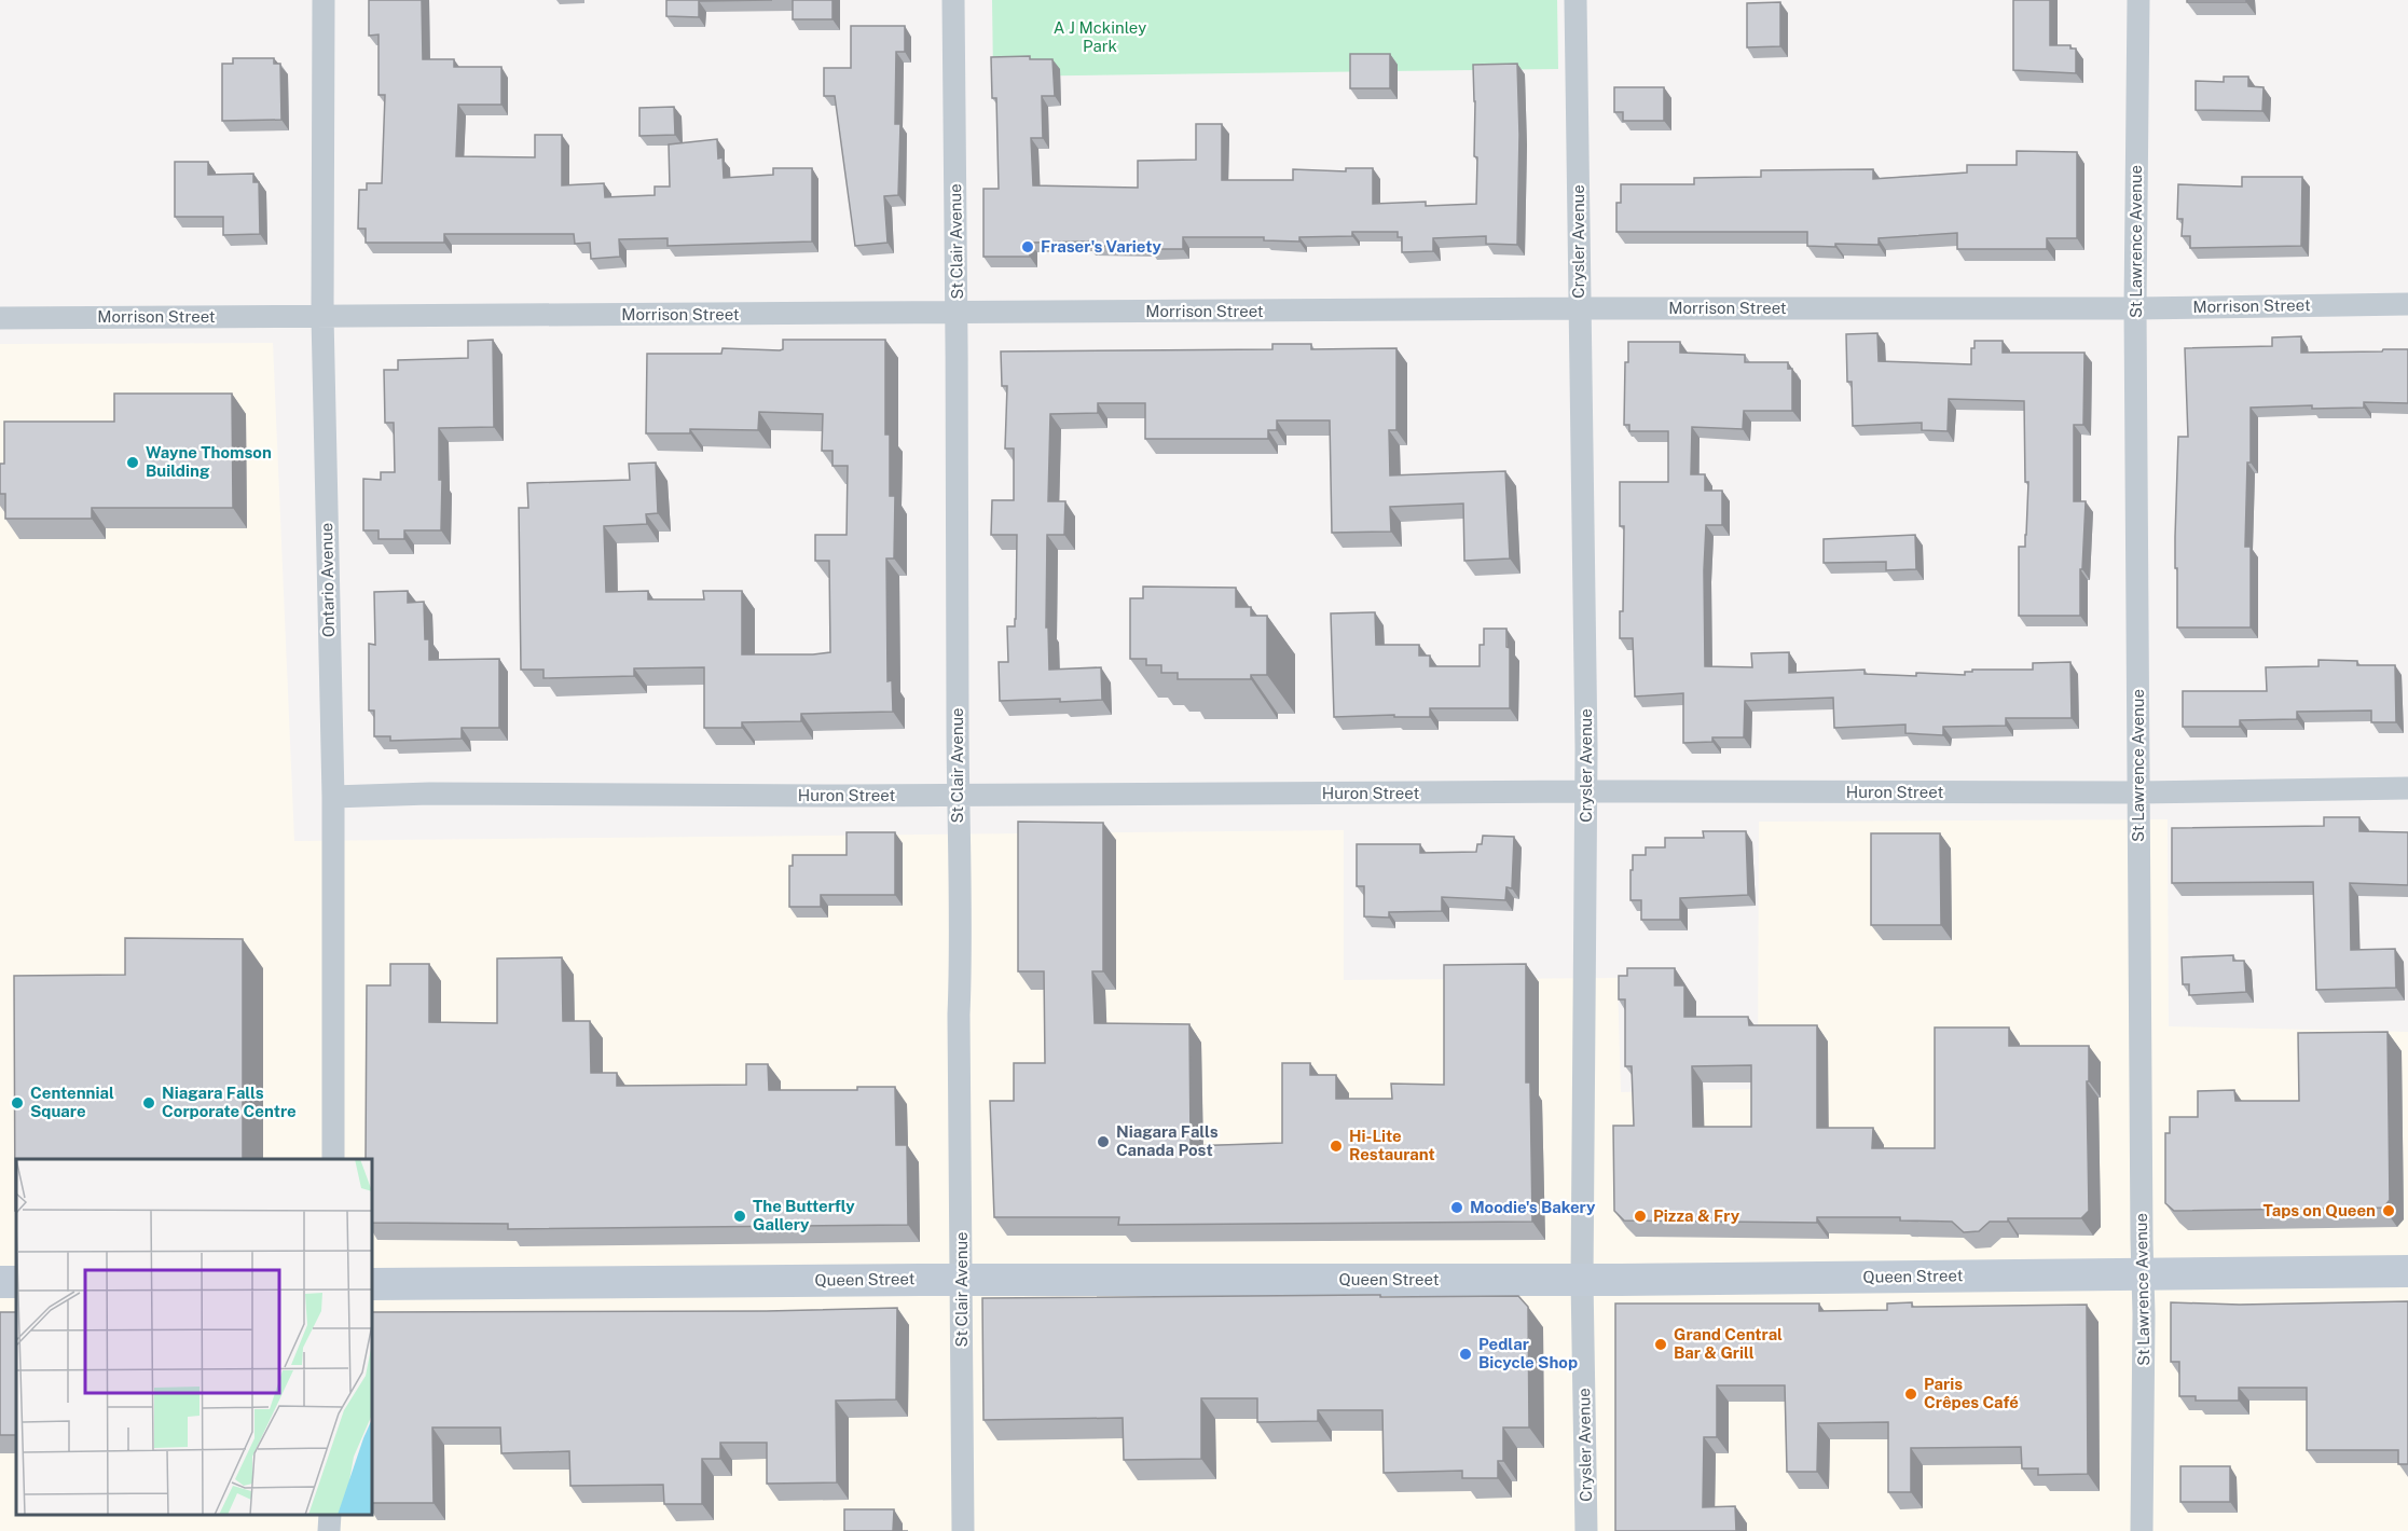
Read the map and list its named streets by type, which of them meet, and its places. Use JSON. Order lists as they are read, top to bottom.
{
  "streets": {
    "street": [
      "St Clair Avenue",
      "Crysler Avenue",
      "St Lawrence Avenue",
      "Morrison Street",
      "Ontario Avenue",
      "Huron Street",
      "Queen Street"
    ]
  },
  "crossings": [
    ["St Clair Avenue", "Morrison Street"],
    ["St Clair Avenue", "Huron Street"],
    ["St Clair Avenue", "Queen Street"],
    ["Crysler Avenue", "Morrison Street"],
    ["Crysler Avenue", "Huron Street"],
    ["Crysler Avenue", "Queen Street"],
    ["St Lawrence Avenue", "Morrison Street"],
    ["St Lawrence Avenue", "Huron Street"],
    ["St Lawrence Avenue", "Queen Street"],
    ["Morrison Street", "Ontario Avenue"],
    ["Ontario Avenue", "Huron Street"]
  ],
  "parks": ["A J Mckinley Park"],
  "places": [
    "Fraser's Variety",
    "Wayne Thomson Building",
    "Centennial Square",
    "Niagara Falls Corporate Centre",
    "Niagara Falls Canada Post",
    "Hi-Lite Restaurant",
    "Moodie's Bakery",
    "Taps on Queen",
    "The Butterfly Gallery",
    "Pizza & Fry",
    "Grand Central Bar & Grill",
    "Pedlar Bicycle Shop",
    "Paris Crêpes Café"
  ]
}
